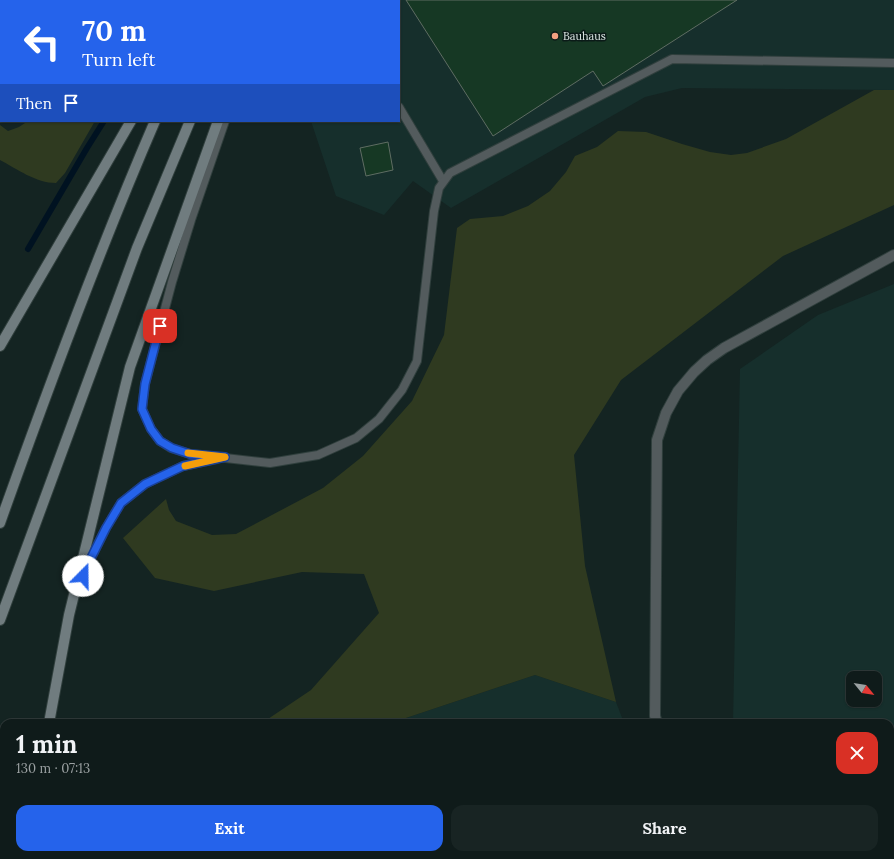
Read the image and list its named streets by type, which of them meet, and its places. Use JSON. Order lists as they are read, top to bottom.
{
  "places": ["Bauhaus"],
  "north": "bottom right",
  "page": {
    "turn": ["70 m", "Turn left"],
    "then": "Then",
    "heading": ["1 min", "130 m · 07:13"],
    "buttons": ["Exit", "Share"]
  }
}
